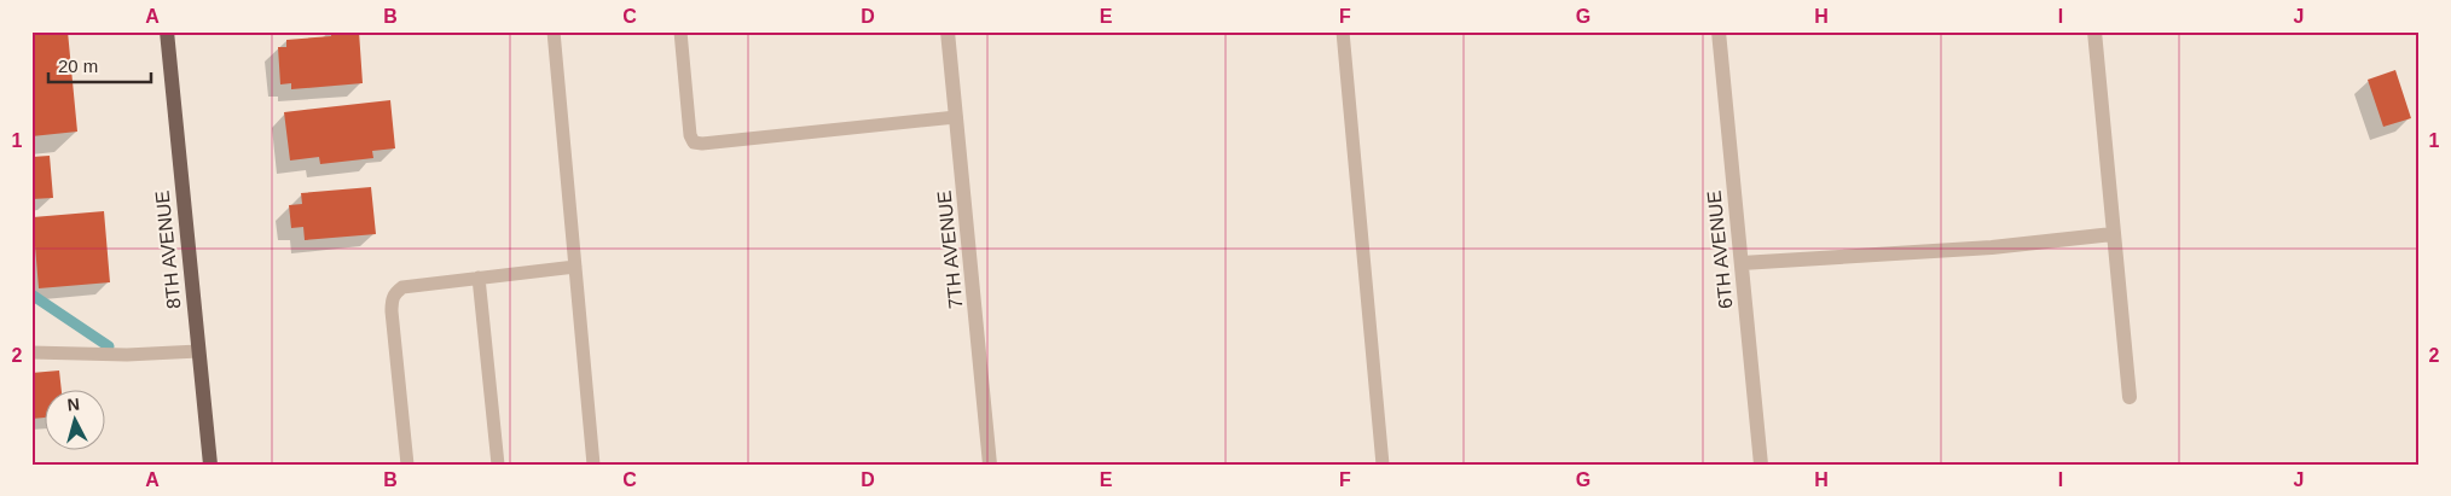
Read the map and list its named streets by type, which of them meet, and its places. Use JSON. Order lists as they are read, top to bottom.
{
  "streets": {
    "main road": ["8TH AVENUE"],
    "street": ["7TH AVENUE", "6TH AVENUE"]
  },
  "scale_bar": "20 m",
  "north": "top",
  "grid": {
    "columns": [
      "A",
      "B",
      "C",
      "D",
      "E",
      "F",
      "G",
      "H",
      "I",
      "J"
    ],
    "rows": ["1", "2"]
  }
}
